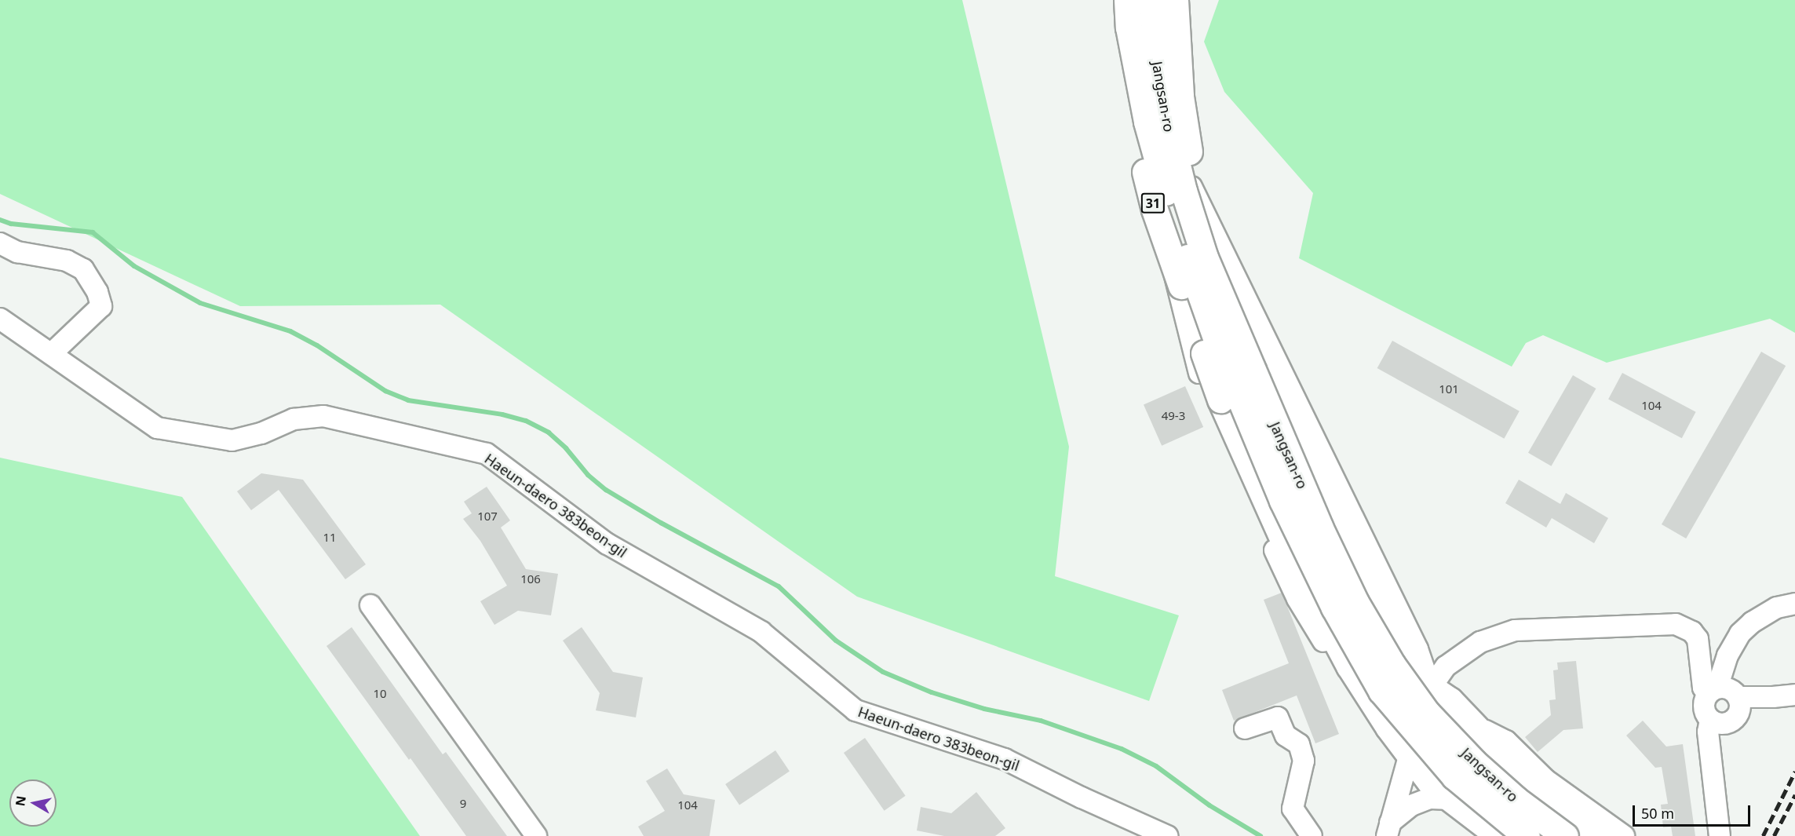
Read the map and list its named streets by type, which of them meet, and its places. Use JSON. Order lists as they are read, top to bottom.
{
  "streets": {
    "main road": ["Jangsan-ro", "31"],
    "street": ["Haeun-daero 383beon-gil"]
  },
  "house_numbers": [
    "101",
    "104",
    "49-3",
    "107",
    "11",
    "106",
    "10",
    "9",
    "104"
  ],
  "scale_bar": "50 m",
  "north": "left"
}
